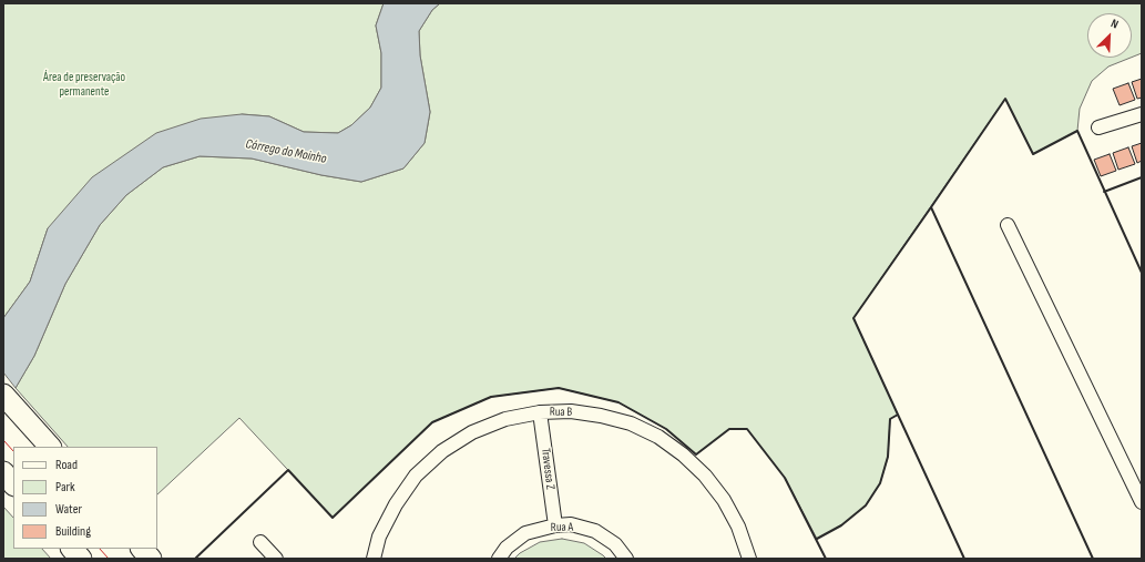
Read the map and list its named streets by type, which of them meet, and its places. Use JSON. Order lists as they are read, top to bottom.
{
  "streets": {
    "street": ["Rua B", "Travessa Z", "Rua A"]
  },
  "crossings": [
    ["Rua B", "Travessa Z"],
    ["Travessa Z", "Rua A"]
  ],
  "water": ["Córrego do Moinho"],
  "parks": ["Área de preservação permanente"],
  "legend": [
    "Road",
    "Park",
    "Water",
    "Building"
  ],
  "north": "top right"
}
